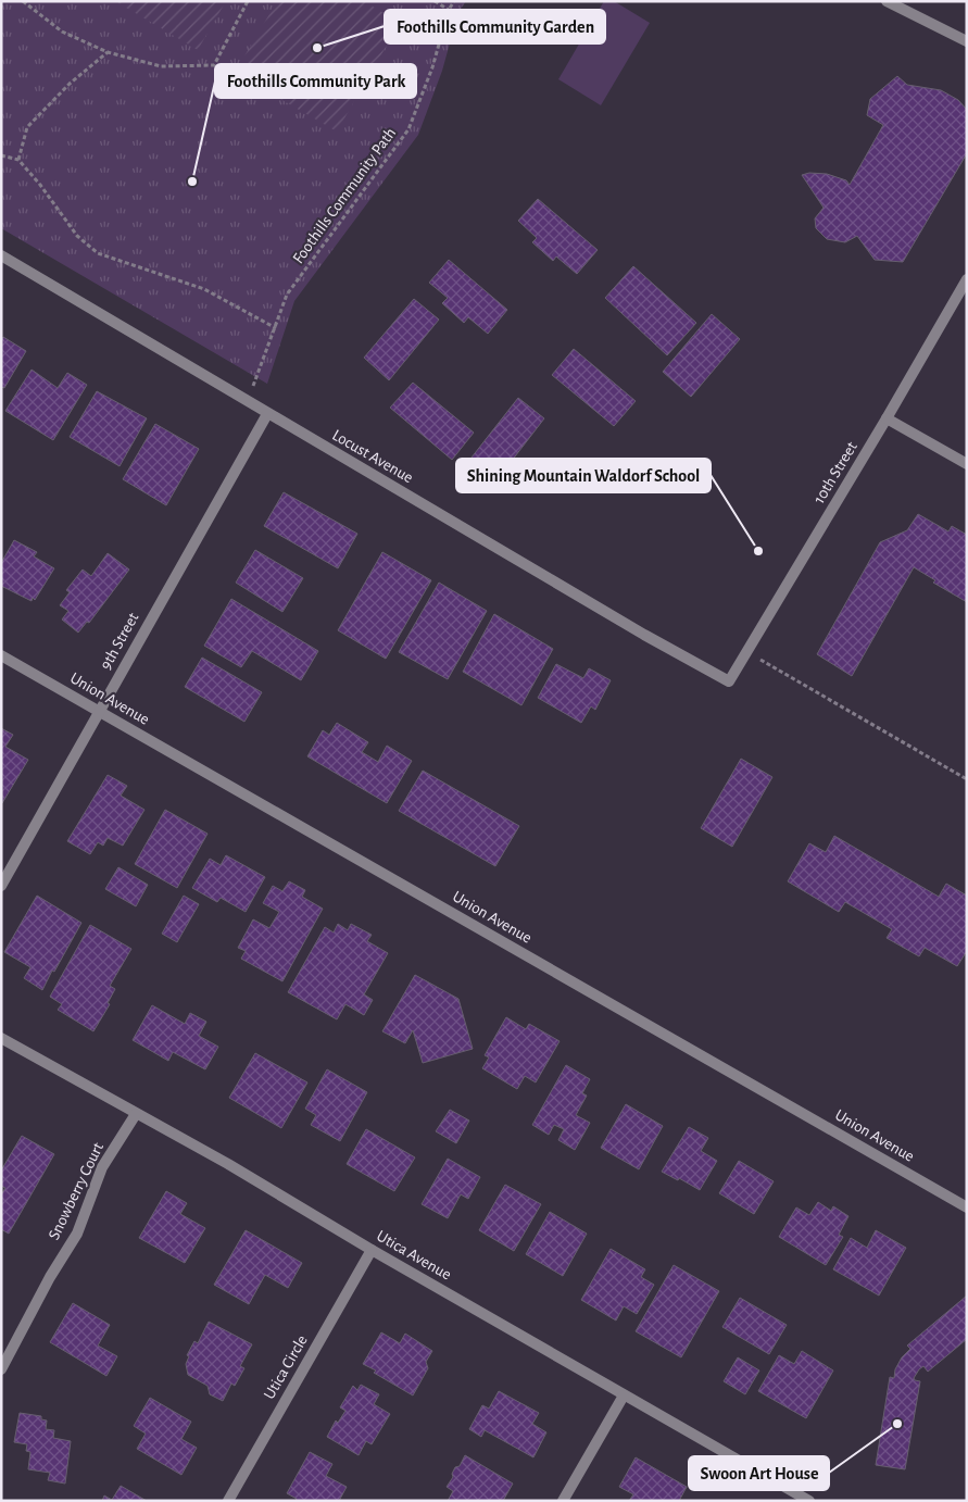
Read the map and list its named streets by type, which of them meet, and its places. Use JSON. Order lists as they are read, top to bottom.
{
  "streets": {
    "street": [
      "Locust Avenue",
      "10th Street",
      "9th Street",
      "Union Avenue",
      "Snowberry Court",
      "Utica Avenue",
      "Utica Circle"
    ],
    "path": ["Foothills Community Path"]
  },
  "crossings": [
    ["Foothills Community Path", "Locust Avenue"],
    ["Locust Avenue", "10th Street"],
    ["Locust Avenue", "9th Street"],
    ["9th Street", "Union Avenue"],
    ["Snowberry Court", "Utica Avenue"],
    ["Utica Avenue", "Utica Circle"]
  ],
  "places": [
    "Foothills Community Garden",
    "Foothills Community Park",
    "Shining Mountain Waldorf School",
    "Swoon Art House"
  ]
}
